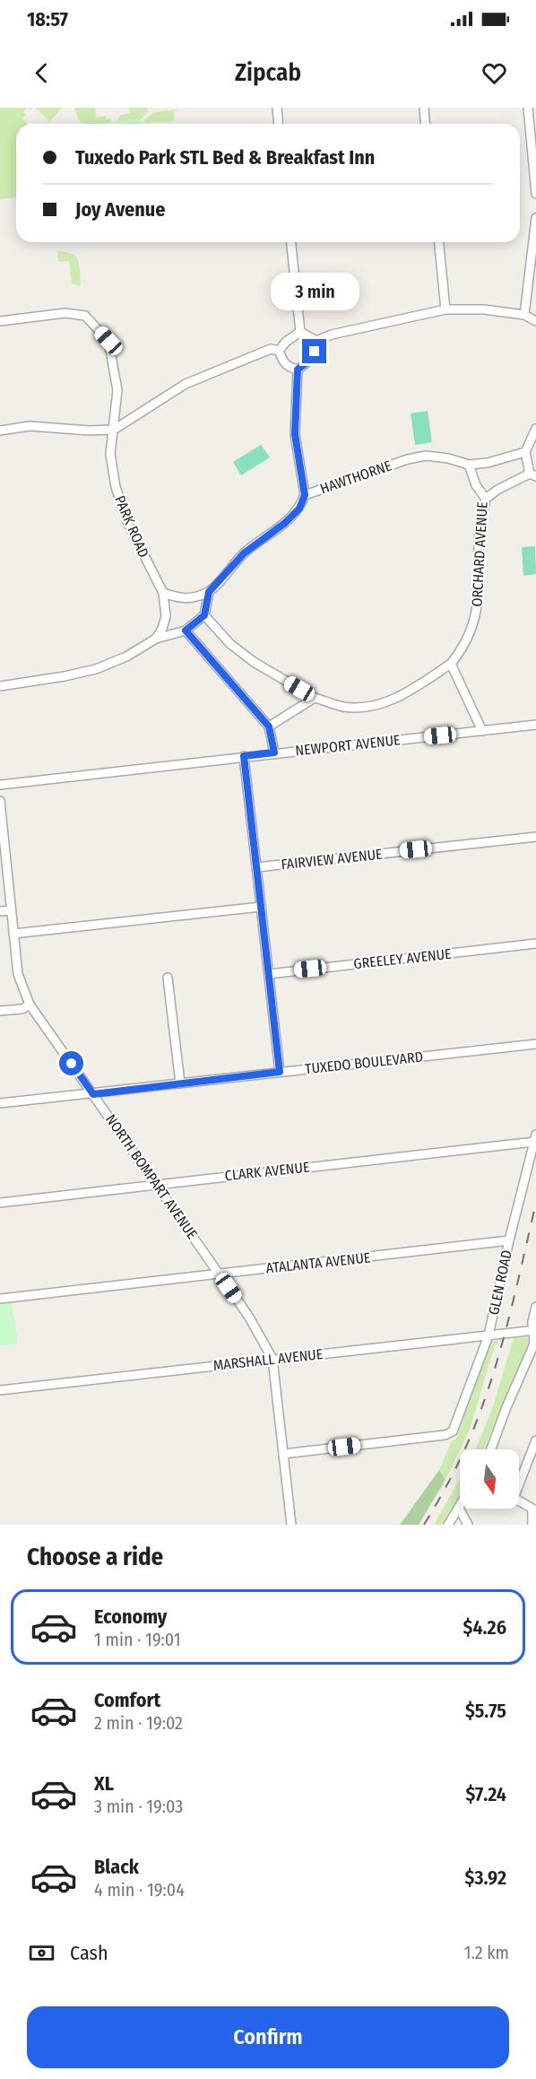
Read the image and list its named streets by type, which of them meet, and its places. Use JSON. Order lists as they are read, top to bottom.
{
  "streets": {
    "street": [
      "HAWTHORNE",
      "PARK ROAD",
      "ORCHARD AVENUE",
      "NEWPORT AVENUE",
      "FAIRVIEW AVENUE",
      "GREELEY AVENUE",
      "TUXEDO BOULEVARD",
      "CLARK AVENUE",
      "NORTH BOMPART AVENUE",
      "ATALANTA AVENUE",
      "GLEN ROAD",
      "MARSHALL AVENUE"
    ]
  },
  "crossings": [
    ["HAWTHORNE", "ORCHARD AVENUE"],
    ["TUXEDO BOULEVARD", "NORTH BOMPART AVENUE"],
    ["CLARK AVENUE", "NORTH BOMPART AVENUE"],
    ["CLARK AVENUE", "GLEN ROAD"],
    ["NORTH BOMPART AVENUE", "ATALANTA AVENUE"],
    ["NORTH BOMPART AVENUE", "GLEN ROAD"],
    ["NORTH BOMPART AVENUE", "MARSHALL AVENUE"],
    ["ATALANTA AVENUE", "GLEN ROAD"],
    ["GLEN ROAD", "MARSHALL AVENUE"]
  ],
  "north": "bottom",
  "page": {
    "status": "18:57",
    "header": "Zipcab",
    "banner": ["Tuxedo Park STL Bed & Breakfast Inn", "Joy Avenue"],
    "bubble": "3 min",
    "heading": "Choose a ride",
    "list": [
      {
        "name": "Economy",
        "note": "1 min · 19:01",
        "value": "$4.26"
      },
      {
        "name": "Comfort",
        "note": "2 min · 19:02",
        "value": "$5.75"
      },
      {
        "name": "XL",
        "note": "3 min · 19:03",
        "value": "$7.24"
      },
      {
        "name": "Black",
        "note": "4 min · 19:04",
        "value": "$3.92"
      }
    ],
    "pay": ["Cash", "1.2 km"],
    "buttons": "Confirm"
  }
}
